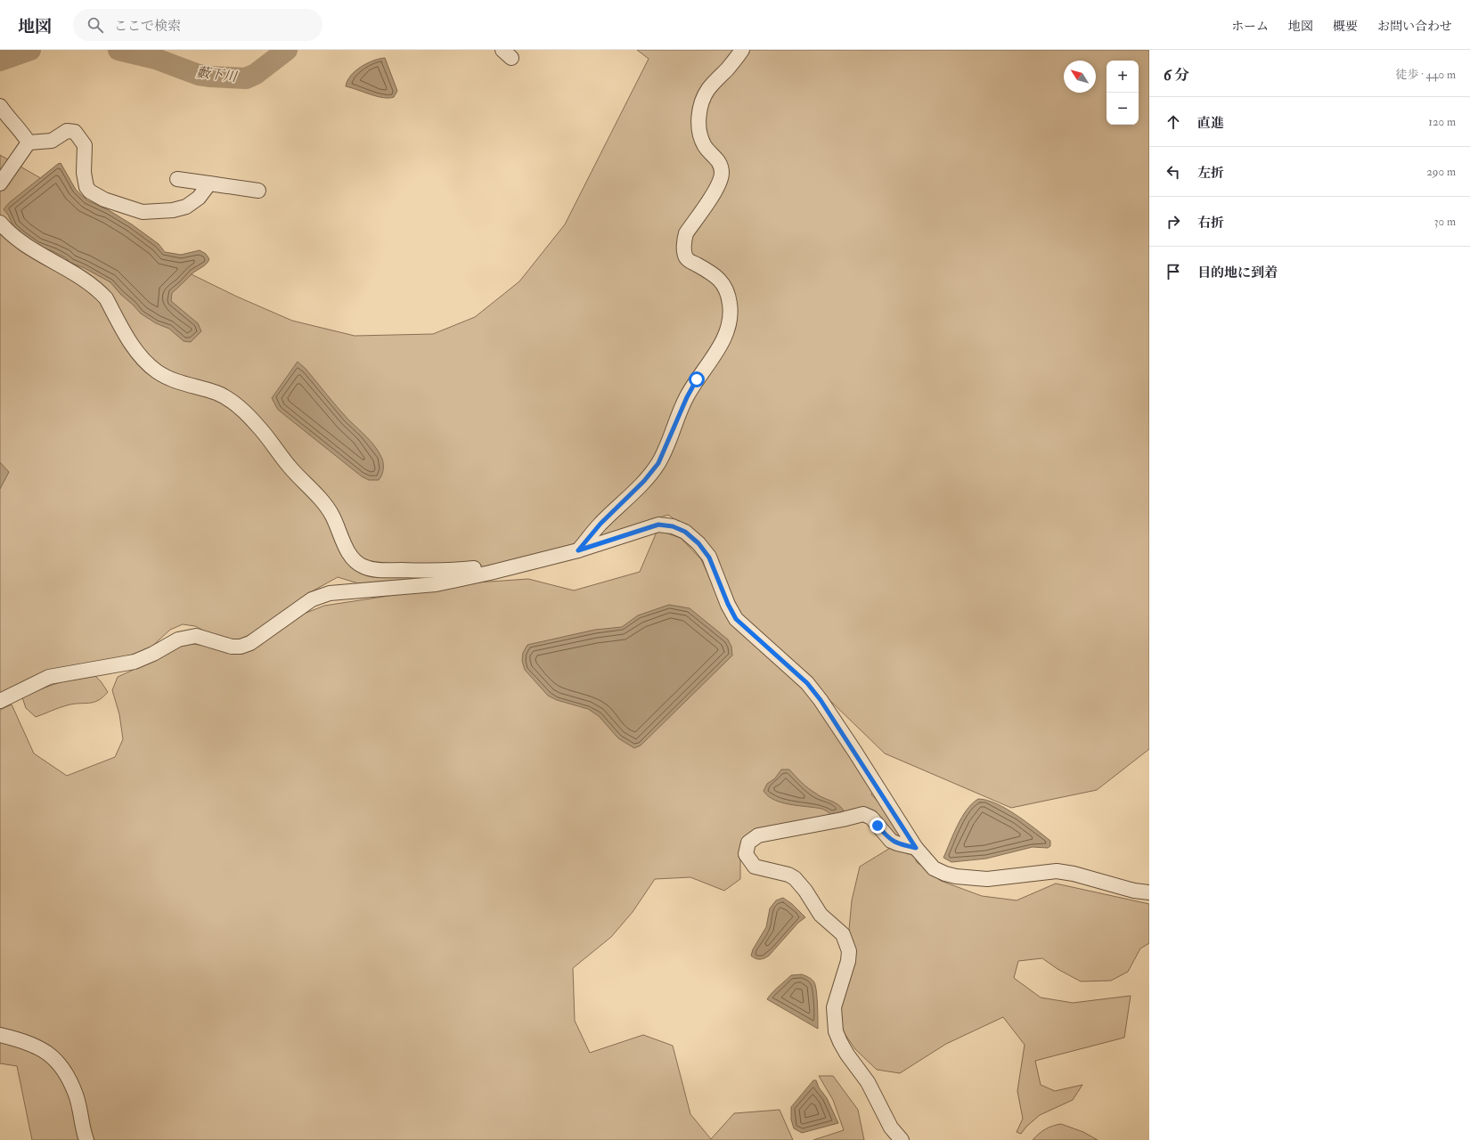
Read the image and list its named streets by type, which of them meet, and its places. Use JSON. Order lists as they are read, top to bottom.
{
  "water": ["藪下川"],
  "north": "top left",
  "page": {
    "header": "地図",
    "search": "ここで検索",
    "nav": [
      "ホーム",
      "地図",
      "概要",
      "お問い合わせ"
    ],
    "heading": ["6 分", "徒歩 · 440 m"],
    "map_buttons": ["+", "−"],
    "list": [
      ["直進", "120 m"],
      ["左折", "290 m"],
      ["右折", "30 m"],
      "目的地に到着"
    ]
  }
}
